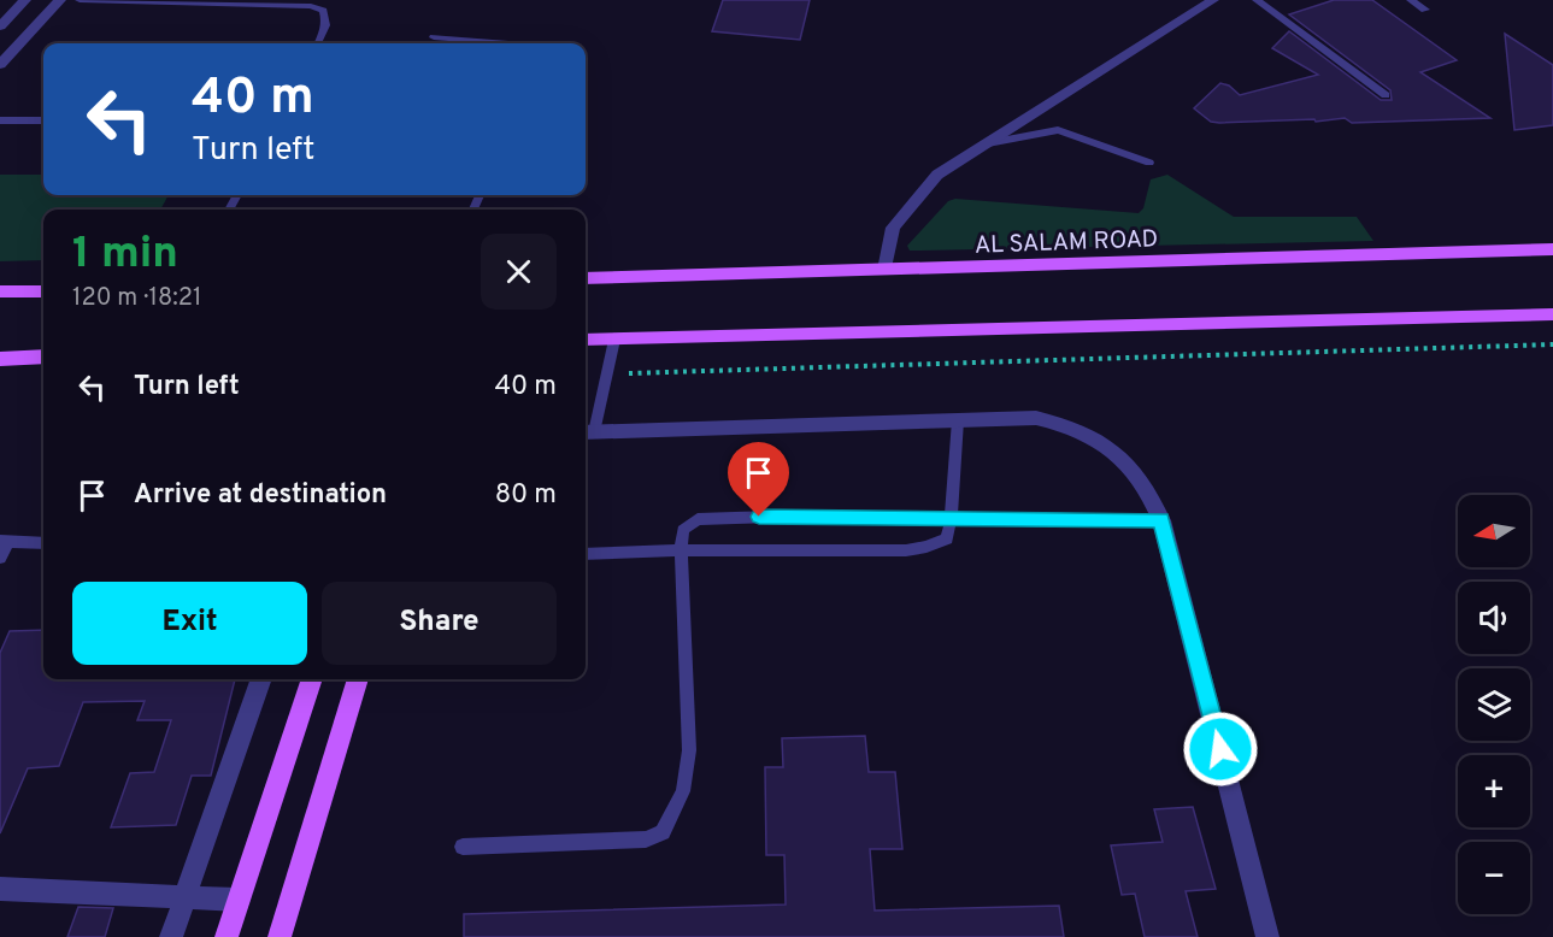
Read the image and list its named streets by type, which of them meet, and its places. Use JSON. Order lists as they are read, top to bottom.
{
  "streets": {
    "main road": ["AL SALAM ROAD"]
  },
  "north": "left",
  "page": {
    "turn": ["40 m", "Turn left"],
    "heading": ["1 min", "120 m · 18:21"],
    "list": [
      {
        "name": "Turn left",
        "value": "40 m"
      },
      {
        "name": "Arrive at destination",
        "value": "80 m"
      }
    ],
    "map_buttons": ["+", "−"],
    "buttons": ["Exit", "Share"]
  }
}
